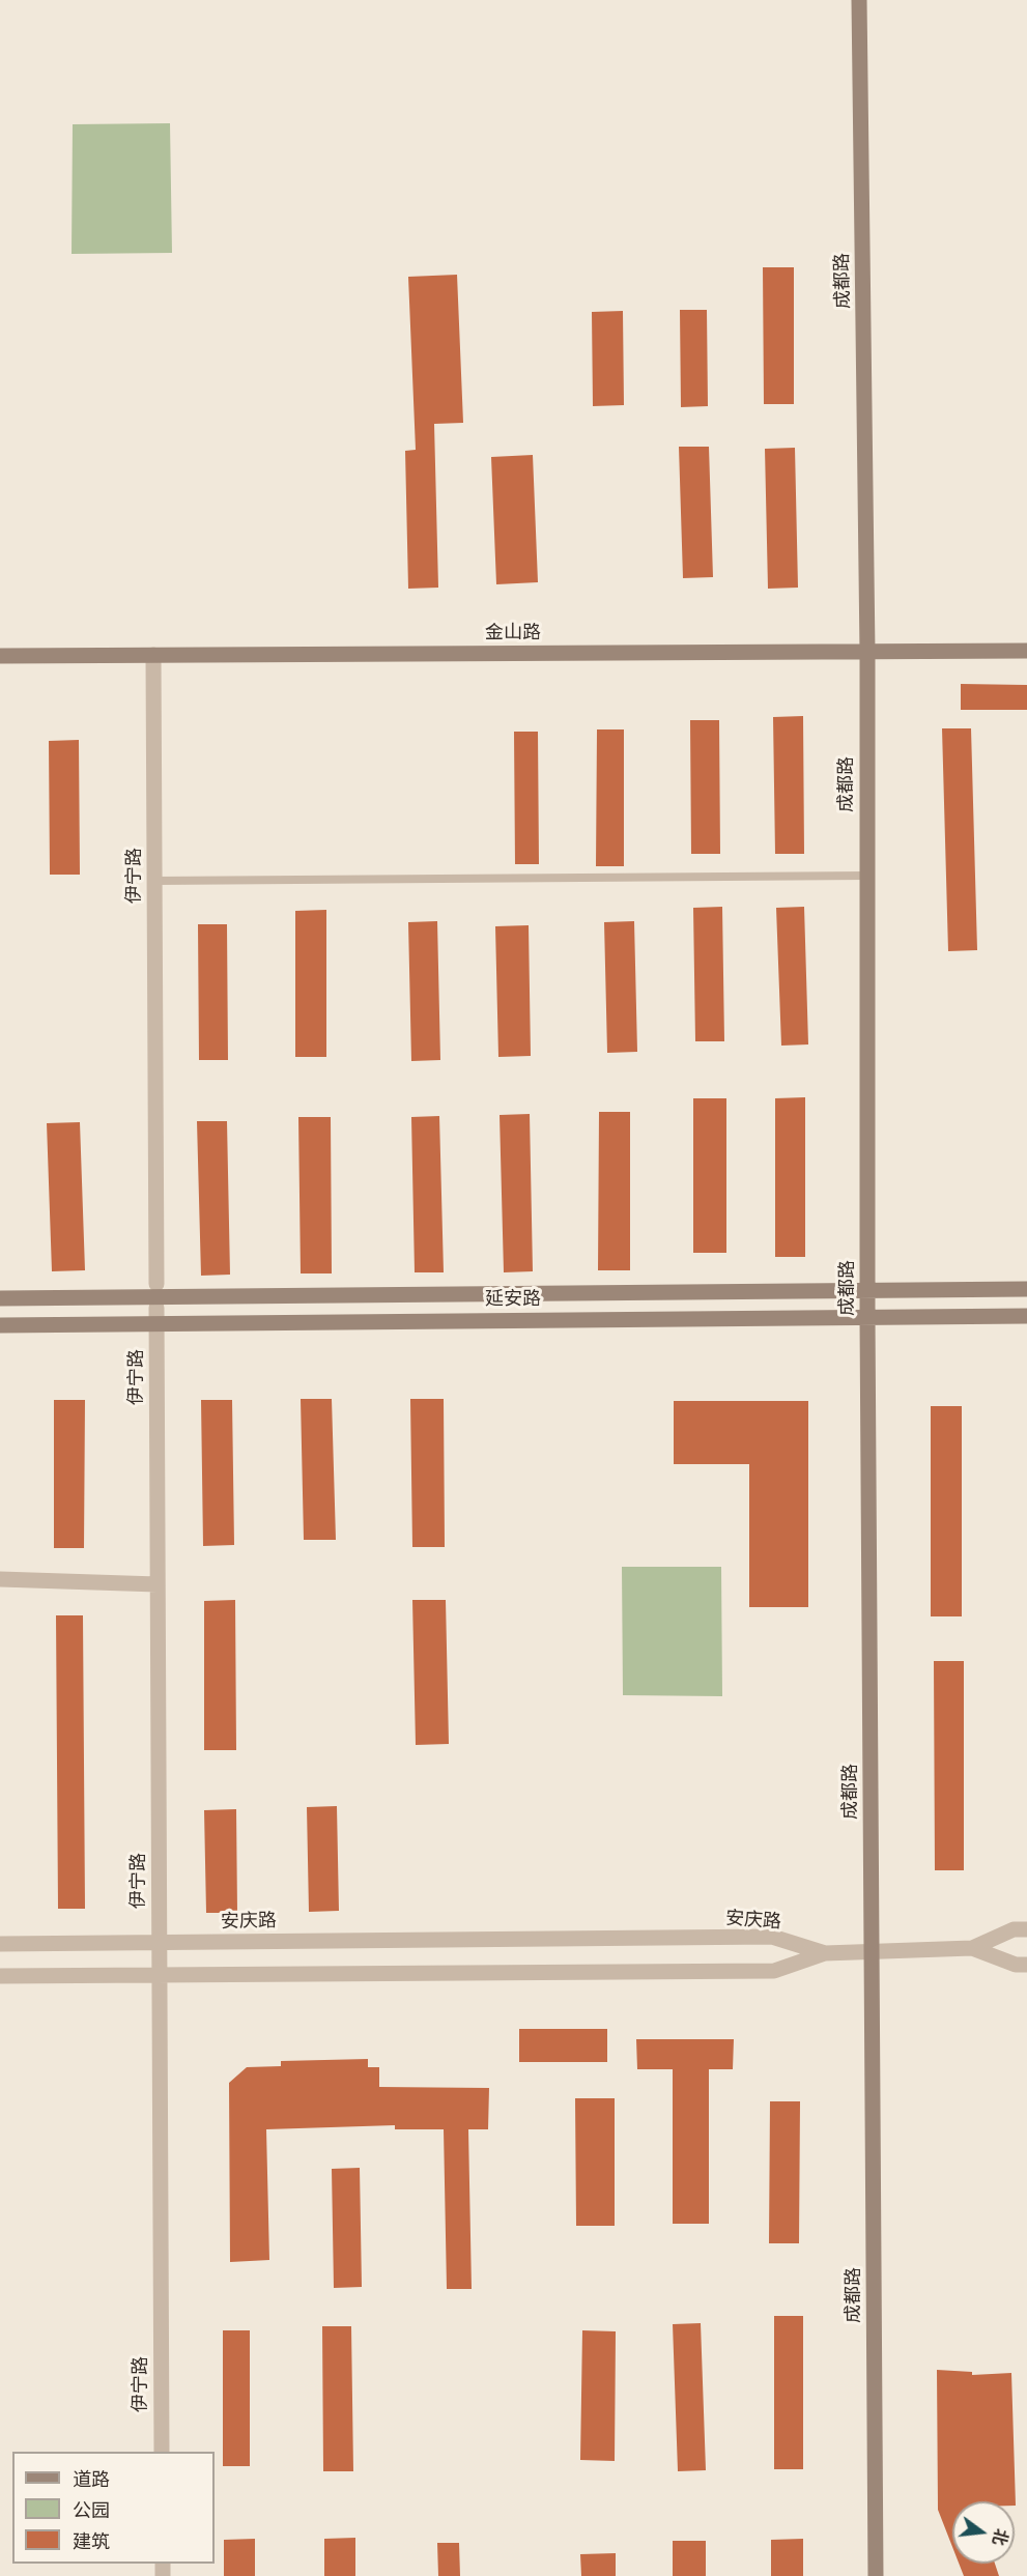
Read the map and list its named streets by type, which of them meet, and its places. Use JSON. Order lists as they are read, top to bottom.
{
  "streets": {
    "street": [
      "成都路",
      "金山路",
      "伊宁路",
      "延安路",
      "安庆路"
    ]
  },
  "crossings": [
    ["成都路", "金山路"],
    ["成都路", "延安路"],
    ["金山路", "伊宁路"],
    ["伊宁路", "延安路"],
    ["伊宁路", "安庆路"]
  ],
  "legend": ["道路", "公园", "建筑"],
  "north": "right"
}
